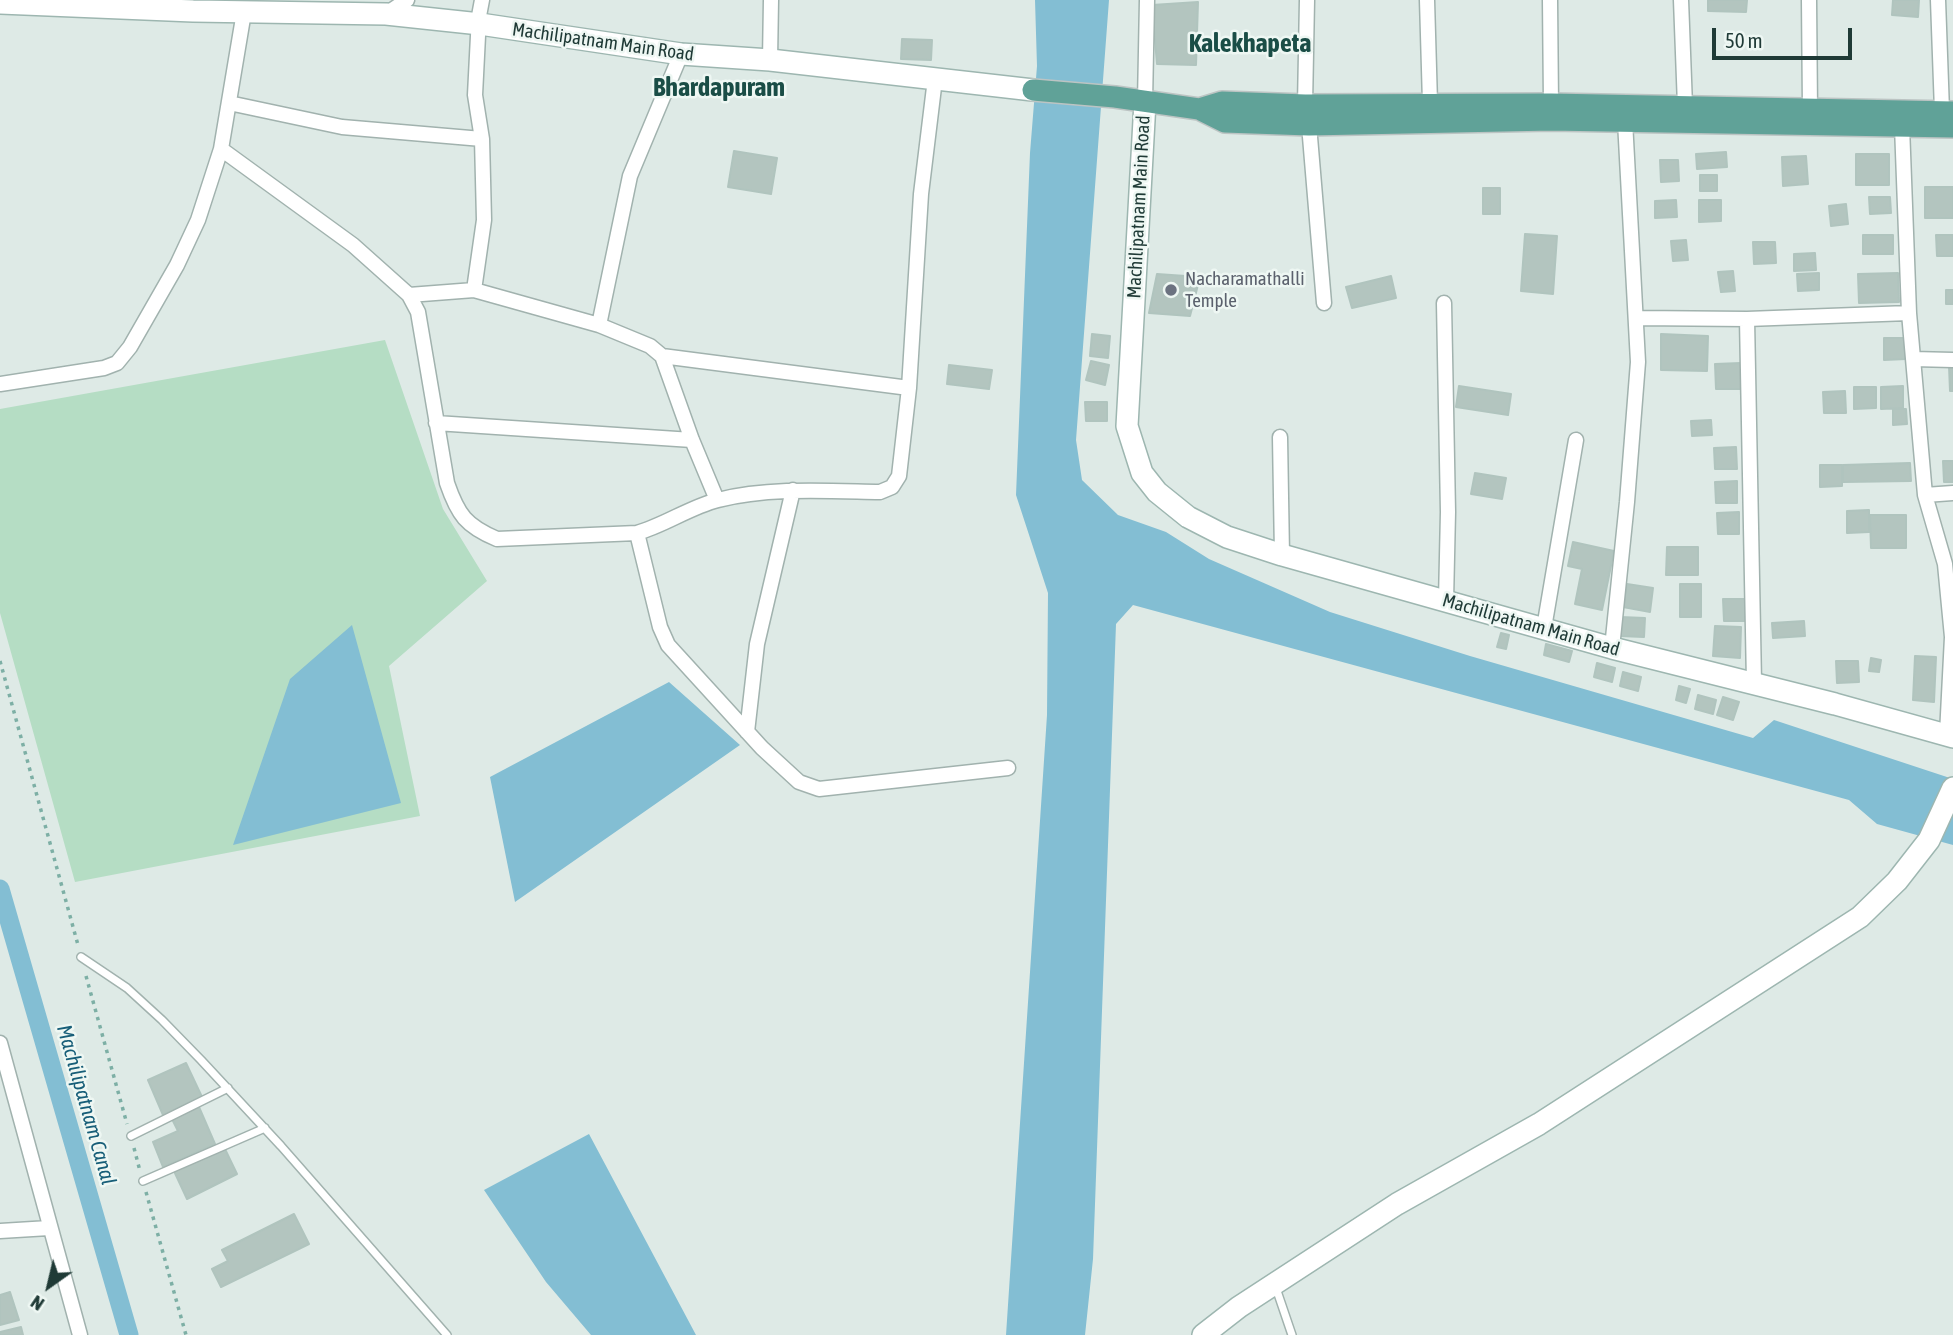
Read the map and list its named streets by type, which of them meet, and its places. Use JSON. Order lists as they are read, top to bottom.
{
  "streets": {
    "main road": ["Machilipatnam Main Road"]
  },
  "districts": ["Kalekhapeta", "Bhardapuram"],
  "water": ["Machilipatnam Canal"],
  "places": ["Nacharamathalli Temple"],
  "scale_bar": "50 m",
  "north": "bottom left"
}
